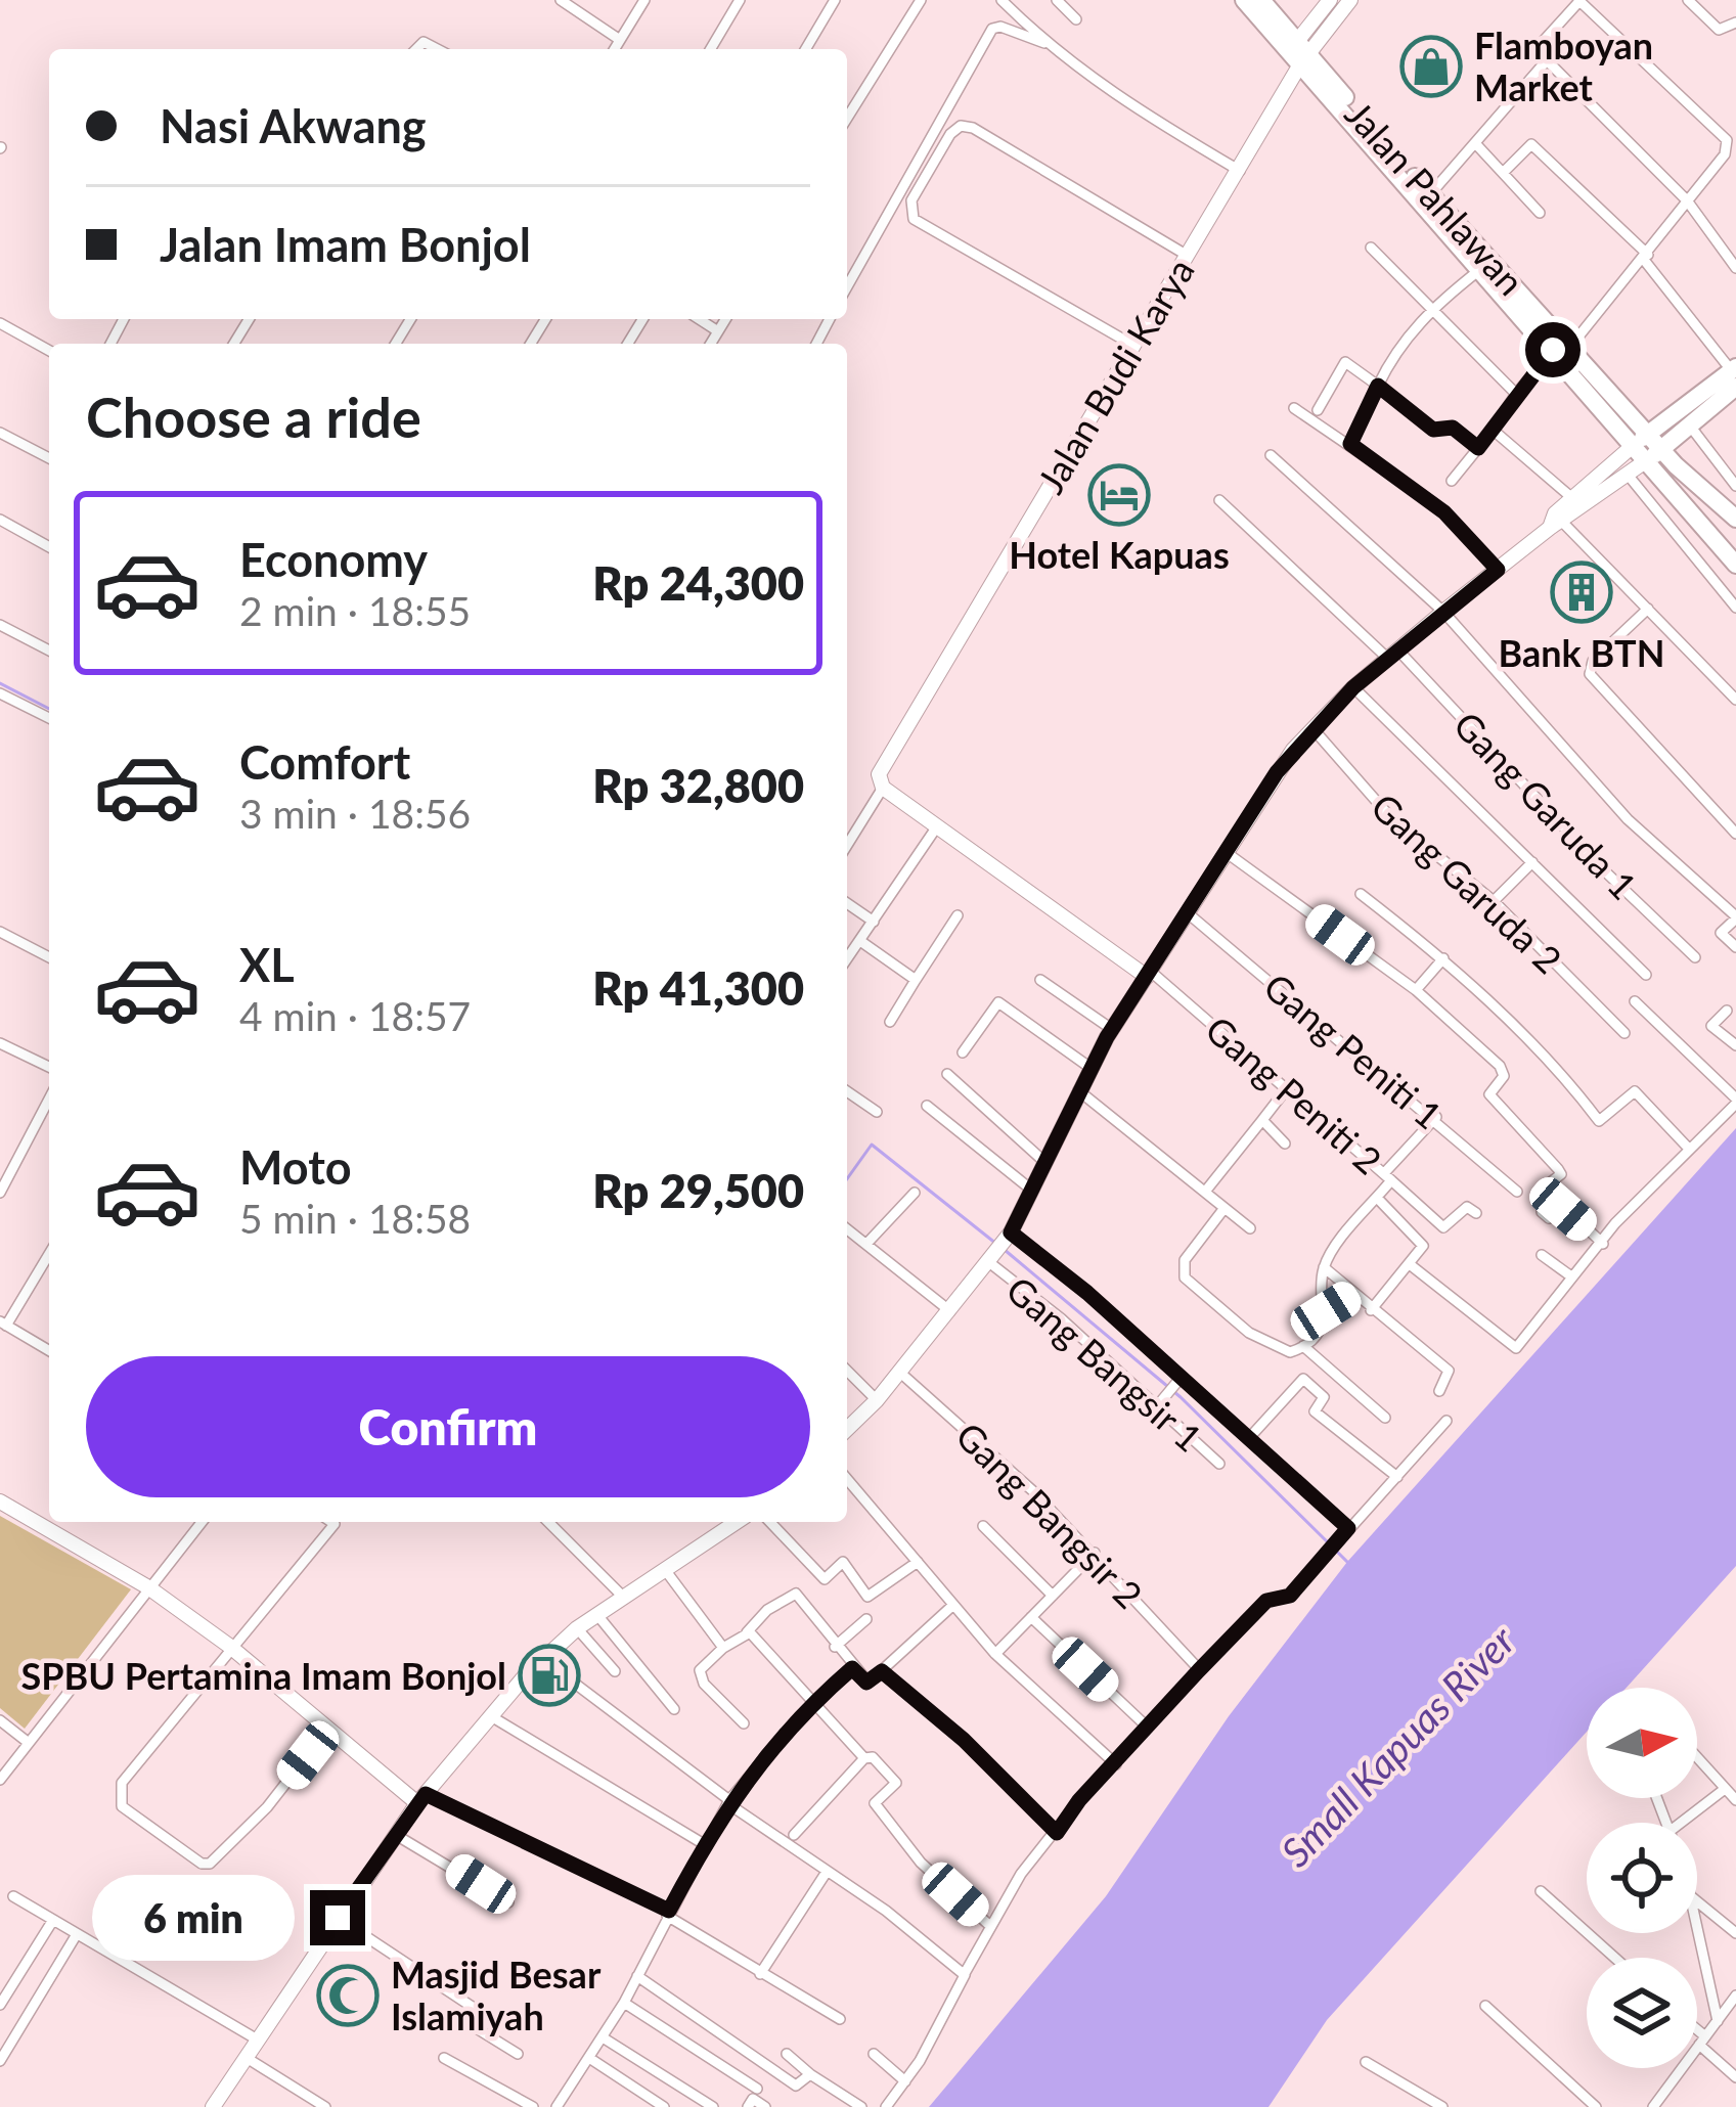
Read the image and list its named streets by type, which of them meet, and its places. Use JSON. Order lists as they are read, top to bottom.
{
  "streets": {
    "highway": ["Jalan Pahlawan"],
    "main road": ["Jalan Budi Karya"],
    "street": [
      "Gang Garuda 1",
      "Gang Garuda 2",
      "Gang Peniti 1",
      "Gang Peniti 2",
      "Gang Bangsir 1",
      "Gang Bangsir 2"
    ]
  },
  "crossings": [
    ["Jalan Pahlawan", "Jalan Budi Karya"]
  ],
  "water": ["Small Kapuas River"],
  "places": {
    "shop": ["Flamboyan Market"],
    "hotel": ["Hotel Kapuas"],
    "building": ["Bank BTN"],
    "fuel station": ["SPBU Pertamina Imam Bonjol"],
    "mosque": ["Masjid Besar Islamiyah"]
  },
  "north": "right",
  "page": {
    "banner": ["Nasi Akwang", "Jalan Imam Bonjol"],
    "heading": "Choose a ride",
    "list": [
      {
        "name": "Economy",
        "note": "2 min · 18:55",
        "value": "Rp 24,300"
      },
      {
        "name": "Comfort",
        "note": "3 min · 18:56",
        "value": "Rp 32,800"
      },
      {
        "name": "XL",
        "note": "4 min · 18:57",
        "value": "Rp 41,300"
      },
      {
        "name": "Moto",
        "note": "5 min · 18:58",
        "value": "Rp 29,500"
      }
    ],
    "buttons": "Confirm",
    "bubble": "6 min"
  }
}
